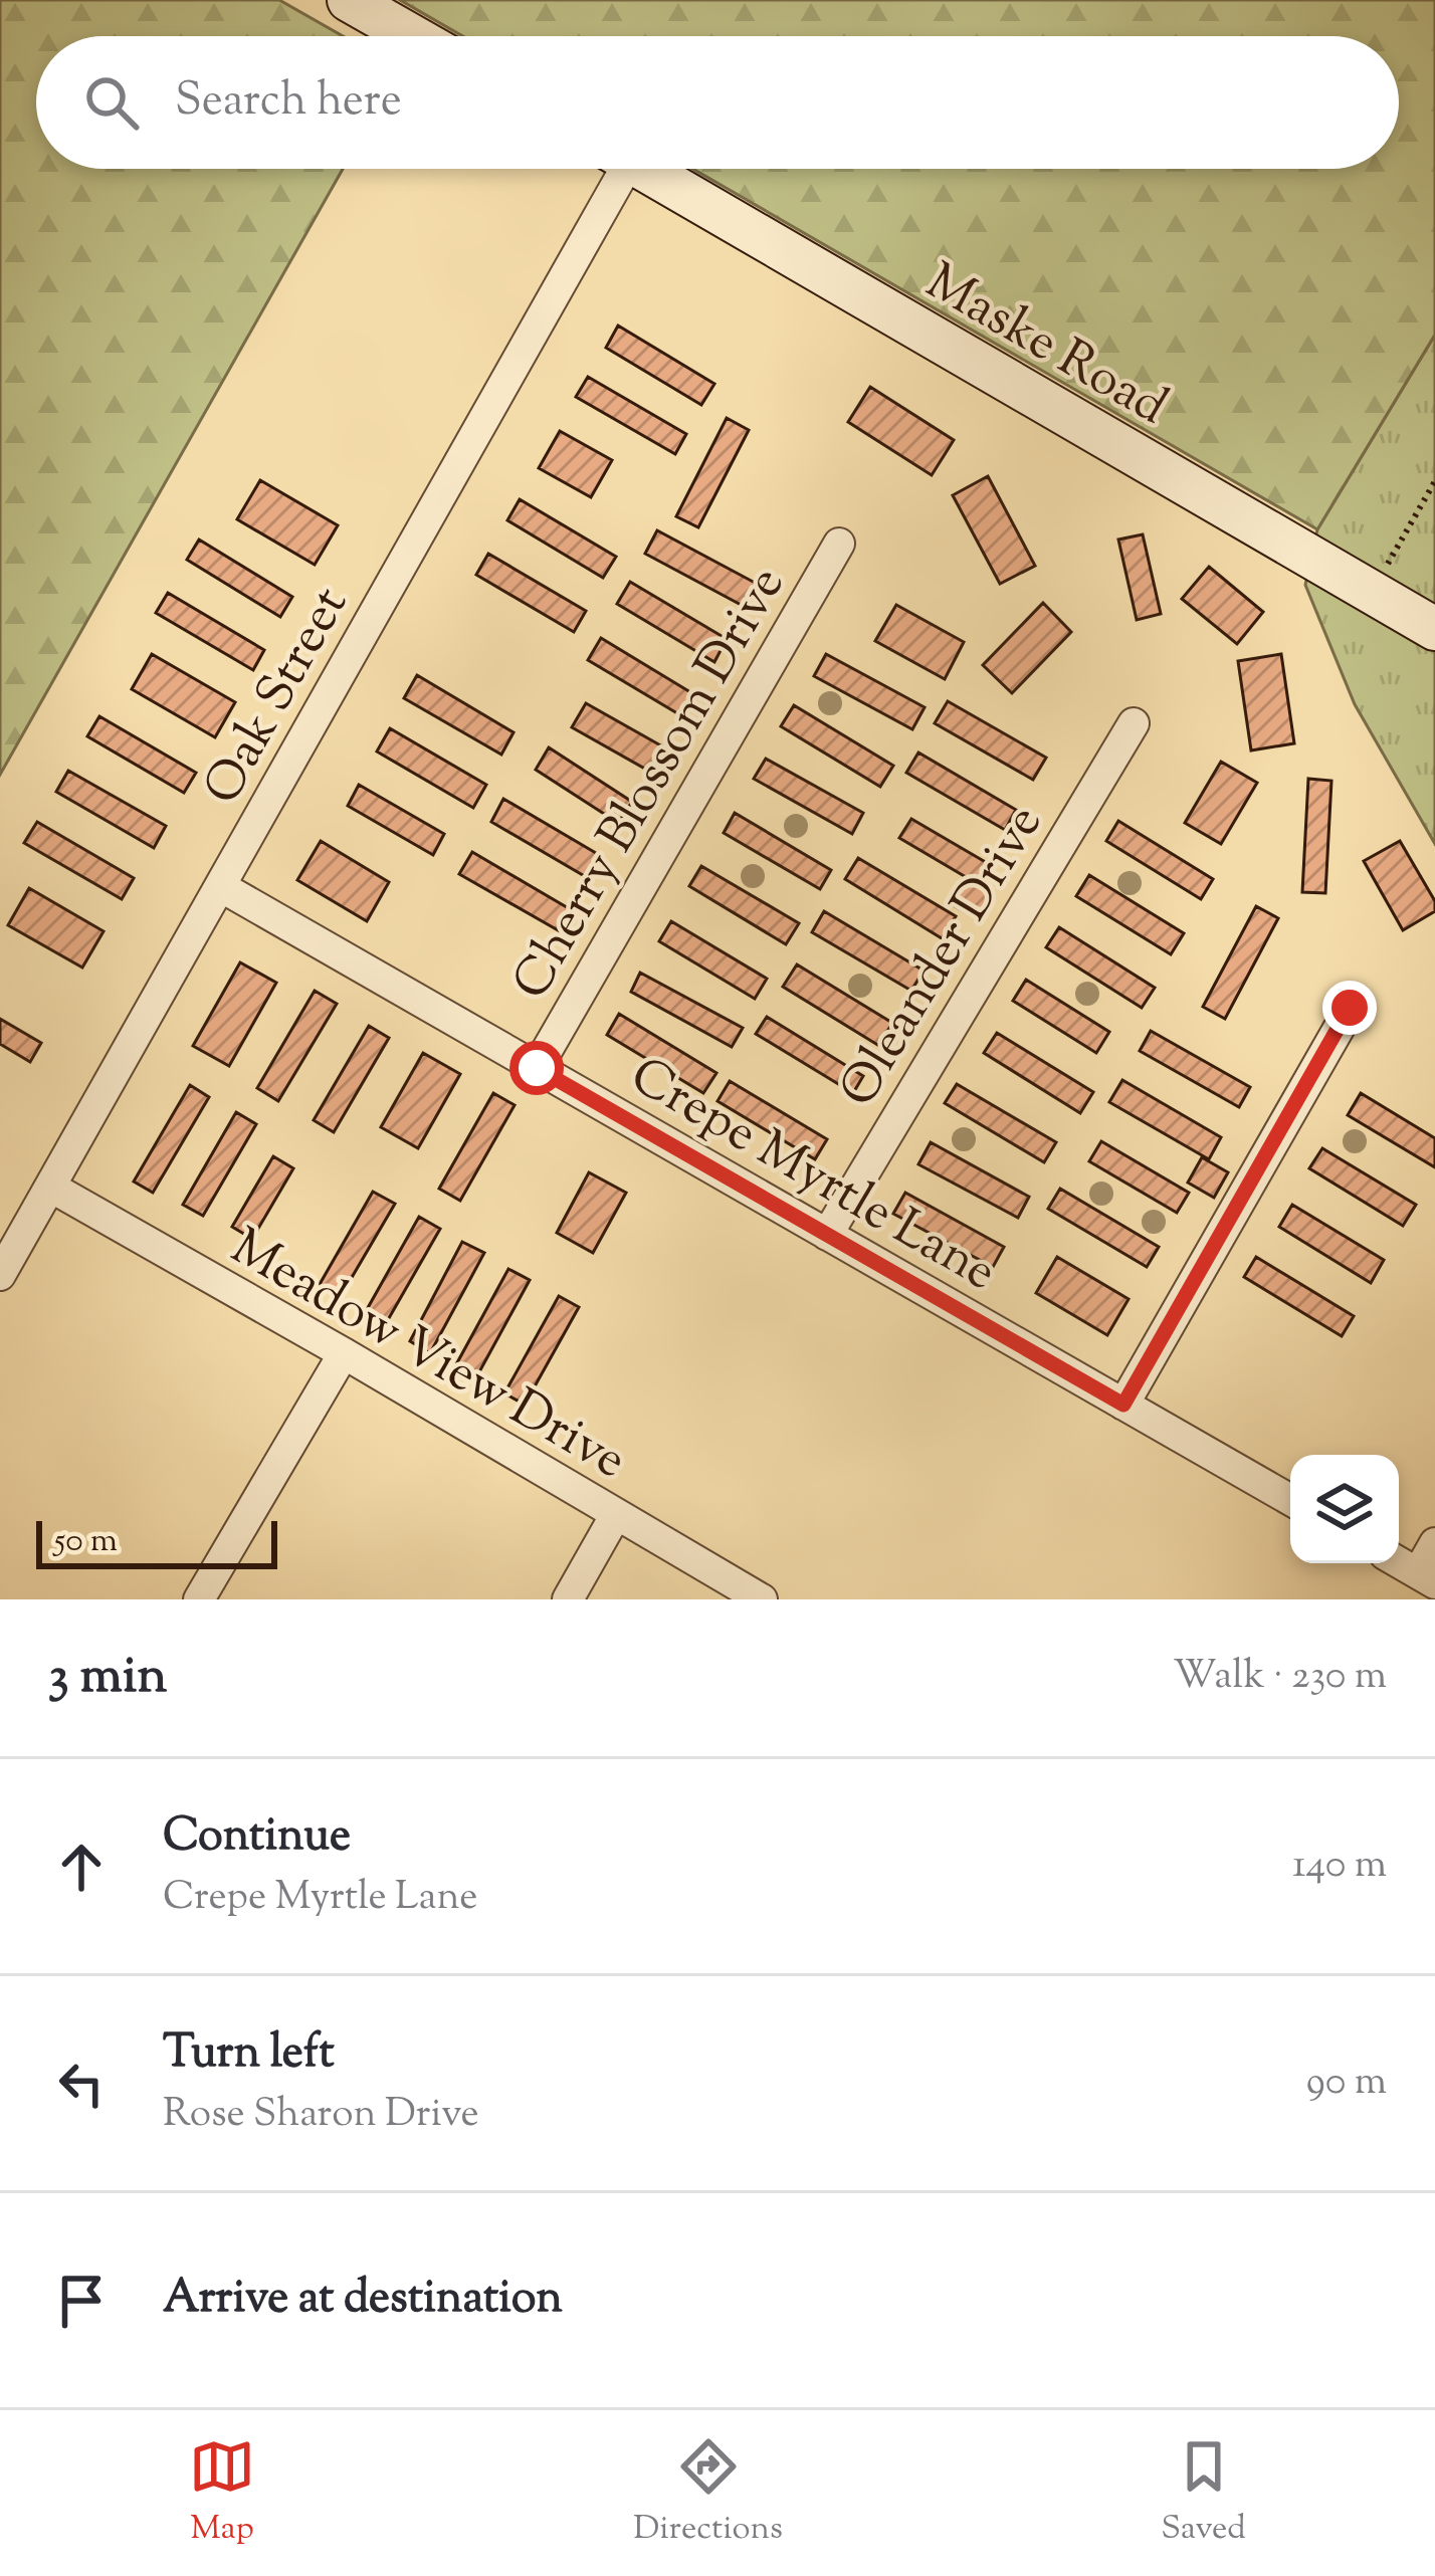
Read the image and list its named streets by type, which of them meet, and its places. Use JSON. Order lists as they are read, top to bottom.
{
  "streets": {
    "street": [
      "Maske Road",
      "Oak Street",
      "Cherry Blossom Drive",
      "Oleander Drive",
      "Crepe Myrtle Lane",
      "Meadow View Drive"
    ]
  },
  "crossings": [
    ["Oak Street", "Crepe Myrtle Lane"],
    ["Oak Street", "Meadow View Drive"],
    ["Cherry Blossom Drive", "Crepe Myrtle Lane"],
    ["Oleander Drive", "Crepe Myrtle Lane"]
  ],
  "scale_bar": "50 m",
  "page": {
    "search": "Search here",
    "scale": "50 m",
    "heading": ["3 min", "Walk · 230 m"],
    "list": [
      ["Continue", "Crepe Myrtle Lane", "140 m"],
      ["Turn left", "Rose Sharon Drive", "90 m"],
      "Arrive at destination"
    ],
    "nav": ["Map", "Directions", "Saved"]
  }
}
